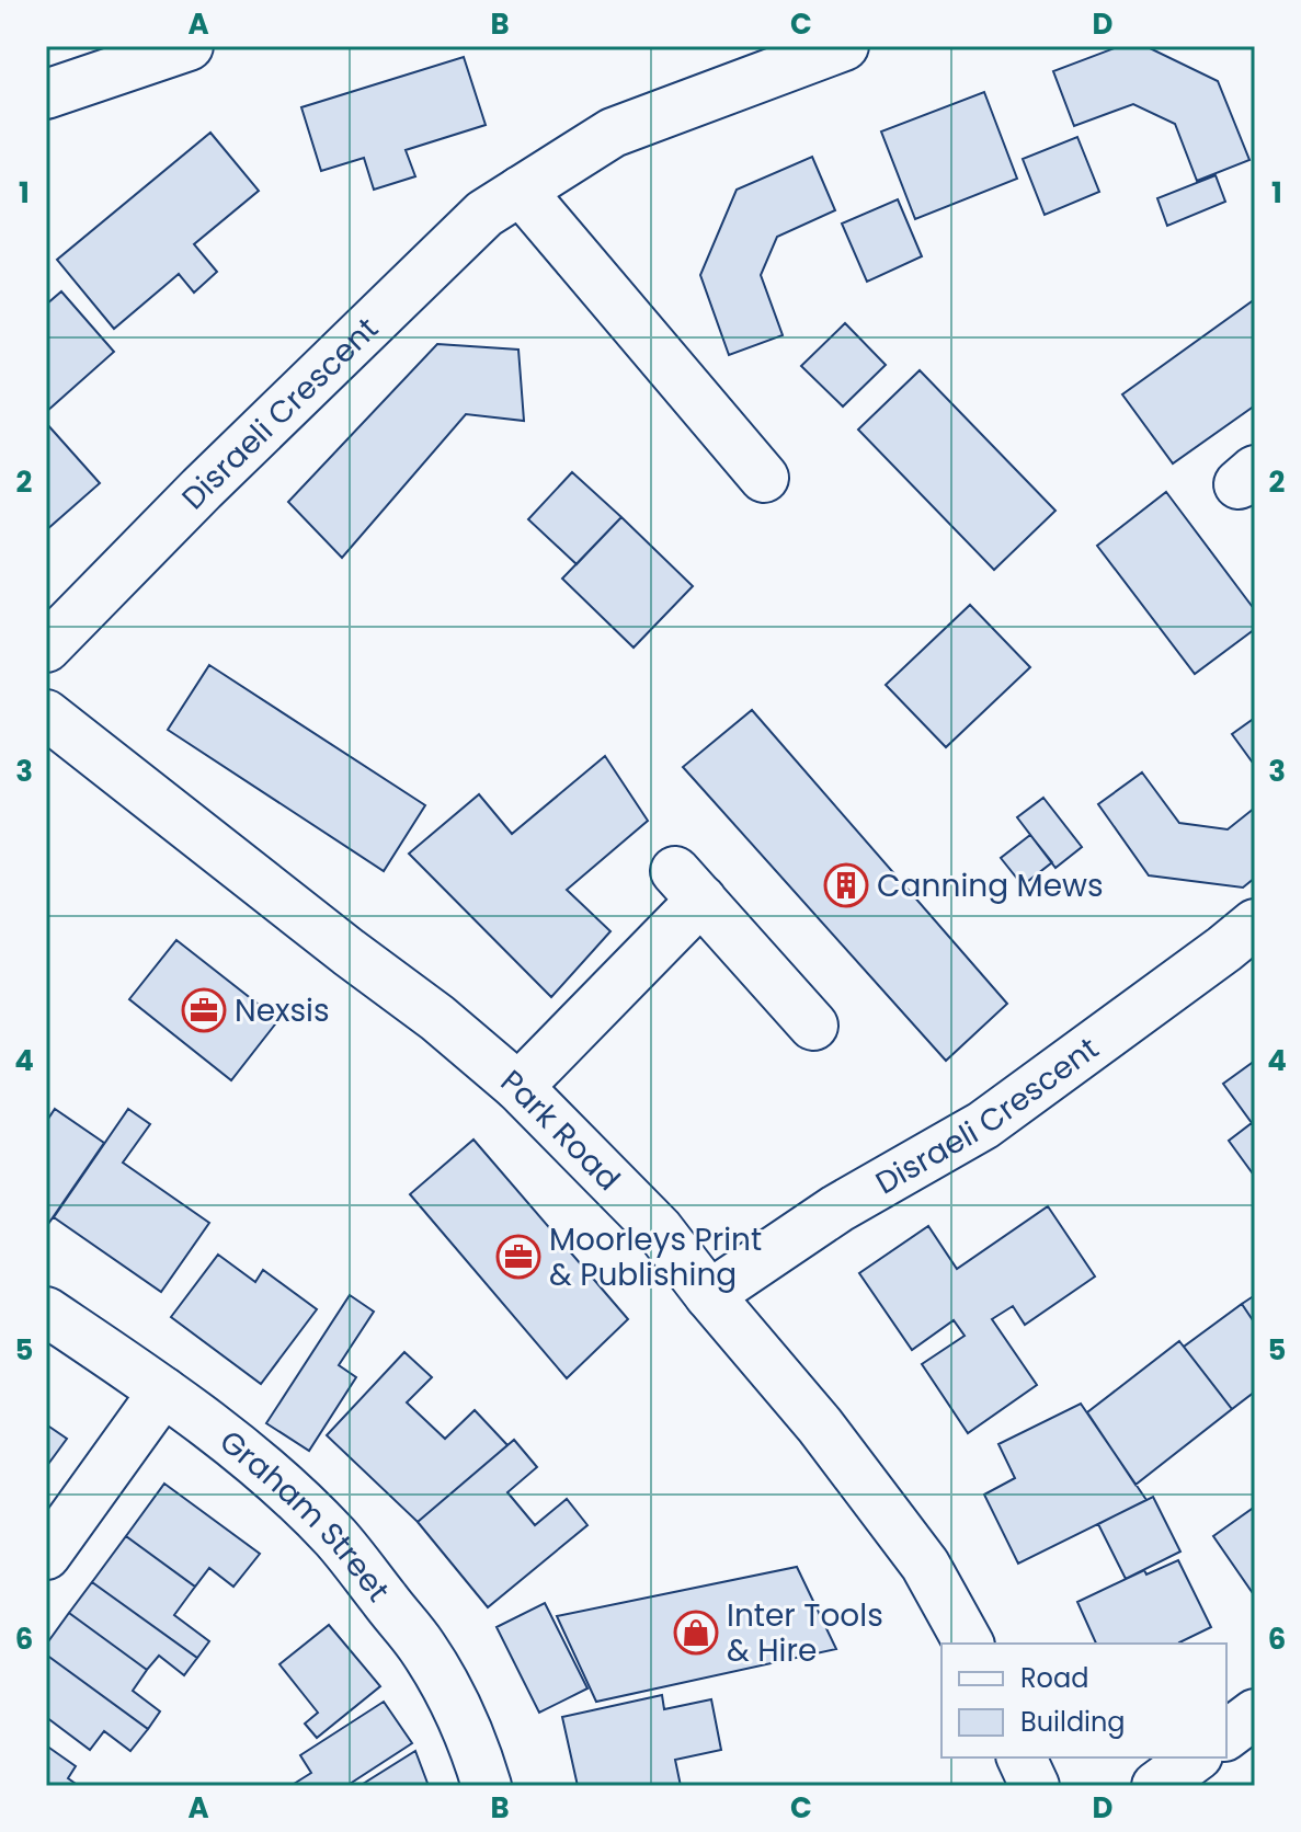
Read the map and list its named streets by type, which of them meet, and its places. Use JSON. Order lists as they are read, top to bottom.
{
  "streets": {
    "street": ["Disraeli Crescent", "Park Road", "Graham Street"]
  },
  "crossings": [
    ["Disraeli Crescent", "Park Road"]
  ],
  "places": {
    "building": ["Canning Mews"],
    "office": ["Nexsis", "Moorleys Print & Publishing"],
    "shop": ["Inter Tools & Hire"]
  },
  "legend": ["Road", "Building"],
  "grid": {
    "columns": [
      "A",
      "B",
      "C",
      "D"
    ],
    "rows": [
      "1",
      "2",
      "3",
      "4",
      "5",
      "6"
    ]
  }
}
